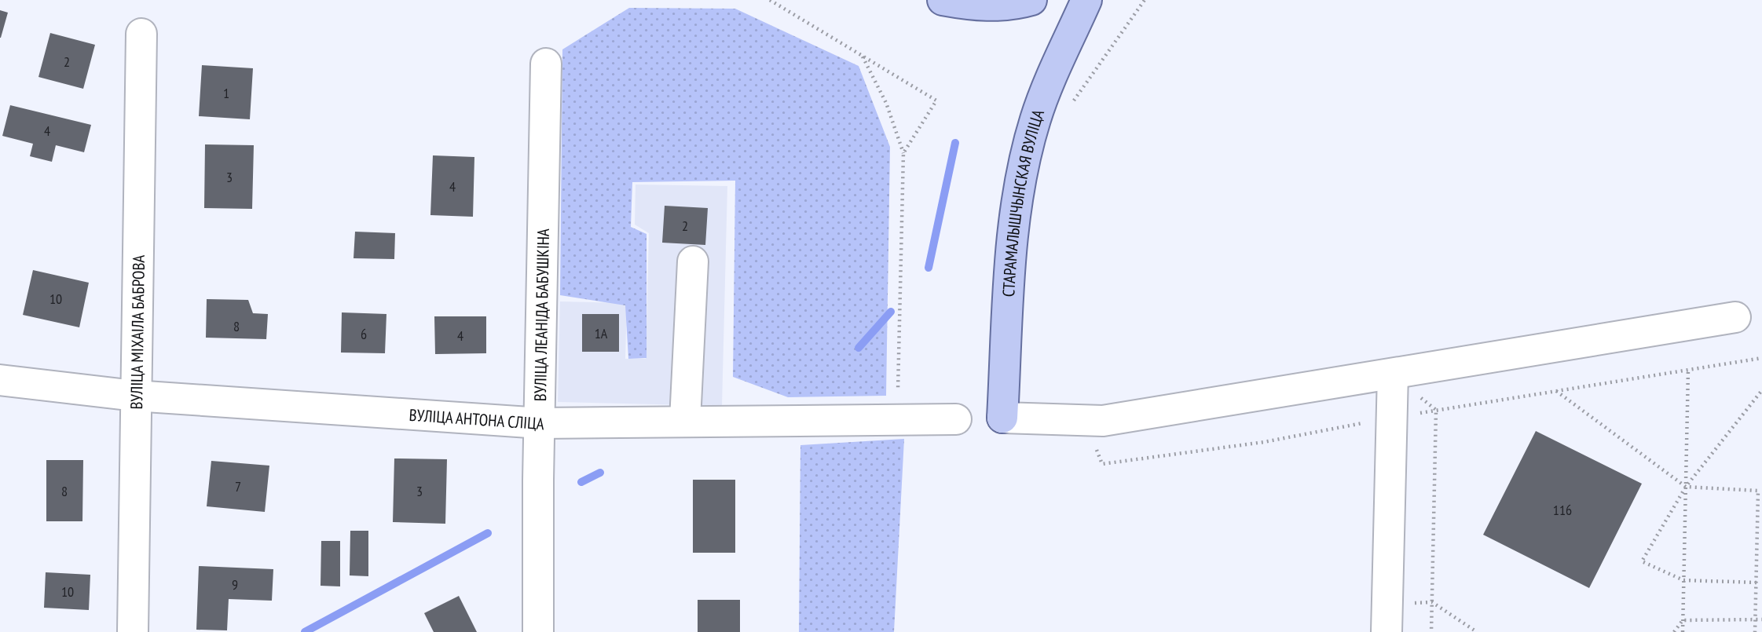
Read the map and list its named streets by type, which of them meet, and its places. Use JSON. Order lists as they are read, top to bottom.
{
  "streets": {
    "main road": ["СТАРАМАЛЫШЧЫНСКАЯ ВУЛІЦА"],
    "street": ["ВУЛІЦА ЛЕАНІДА БАБУШКІНА", "ВУЛІЦА МІХАІЛА БАБРОВА", "ВУЛІЦА АНТОНА СЛІЦА"]
  },
  "crossings": [
    ["ВУЛІЦА ЛЕАНІДА БАБУШКІНА", "ВУЛІЦА АНТОНА СЛІЦА"],
    ["ВУЛІЦА МІХАІЛА БАБРОВА", "ВУЛІЦА АНТОНА СЛІЦА"]
  ],
  "house_numbers": [
    "2",
    "1",
    "4",
    "3",
    "4",
    "2",
    "10",
    "8",
    "1А",
    "6",
    "4",
    "7",
    "8",
    "3",
    "116",
    "9",
    "10"
  ]
}
